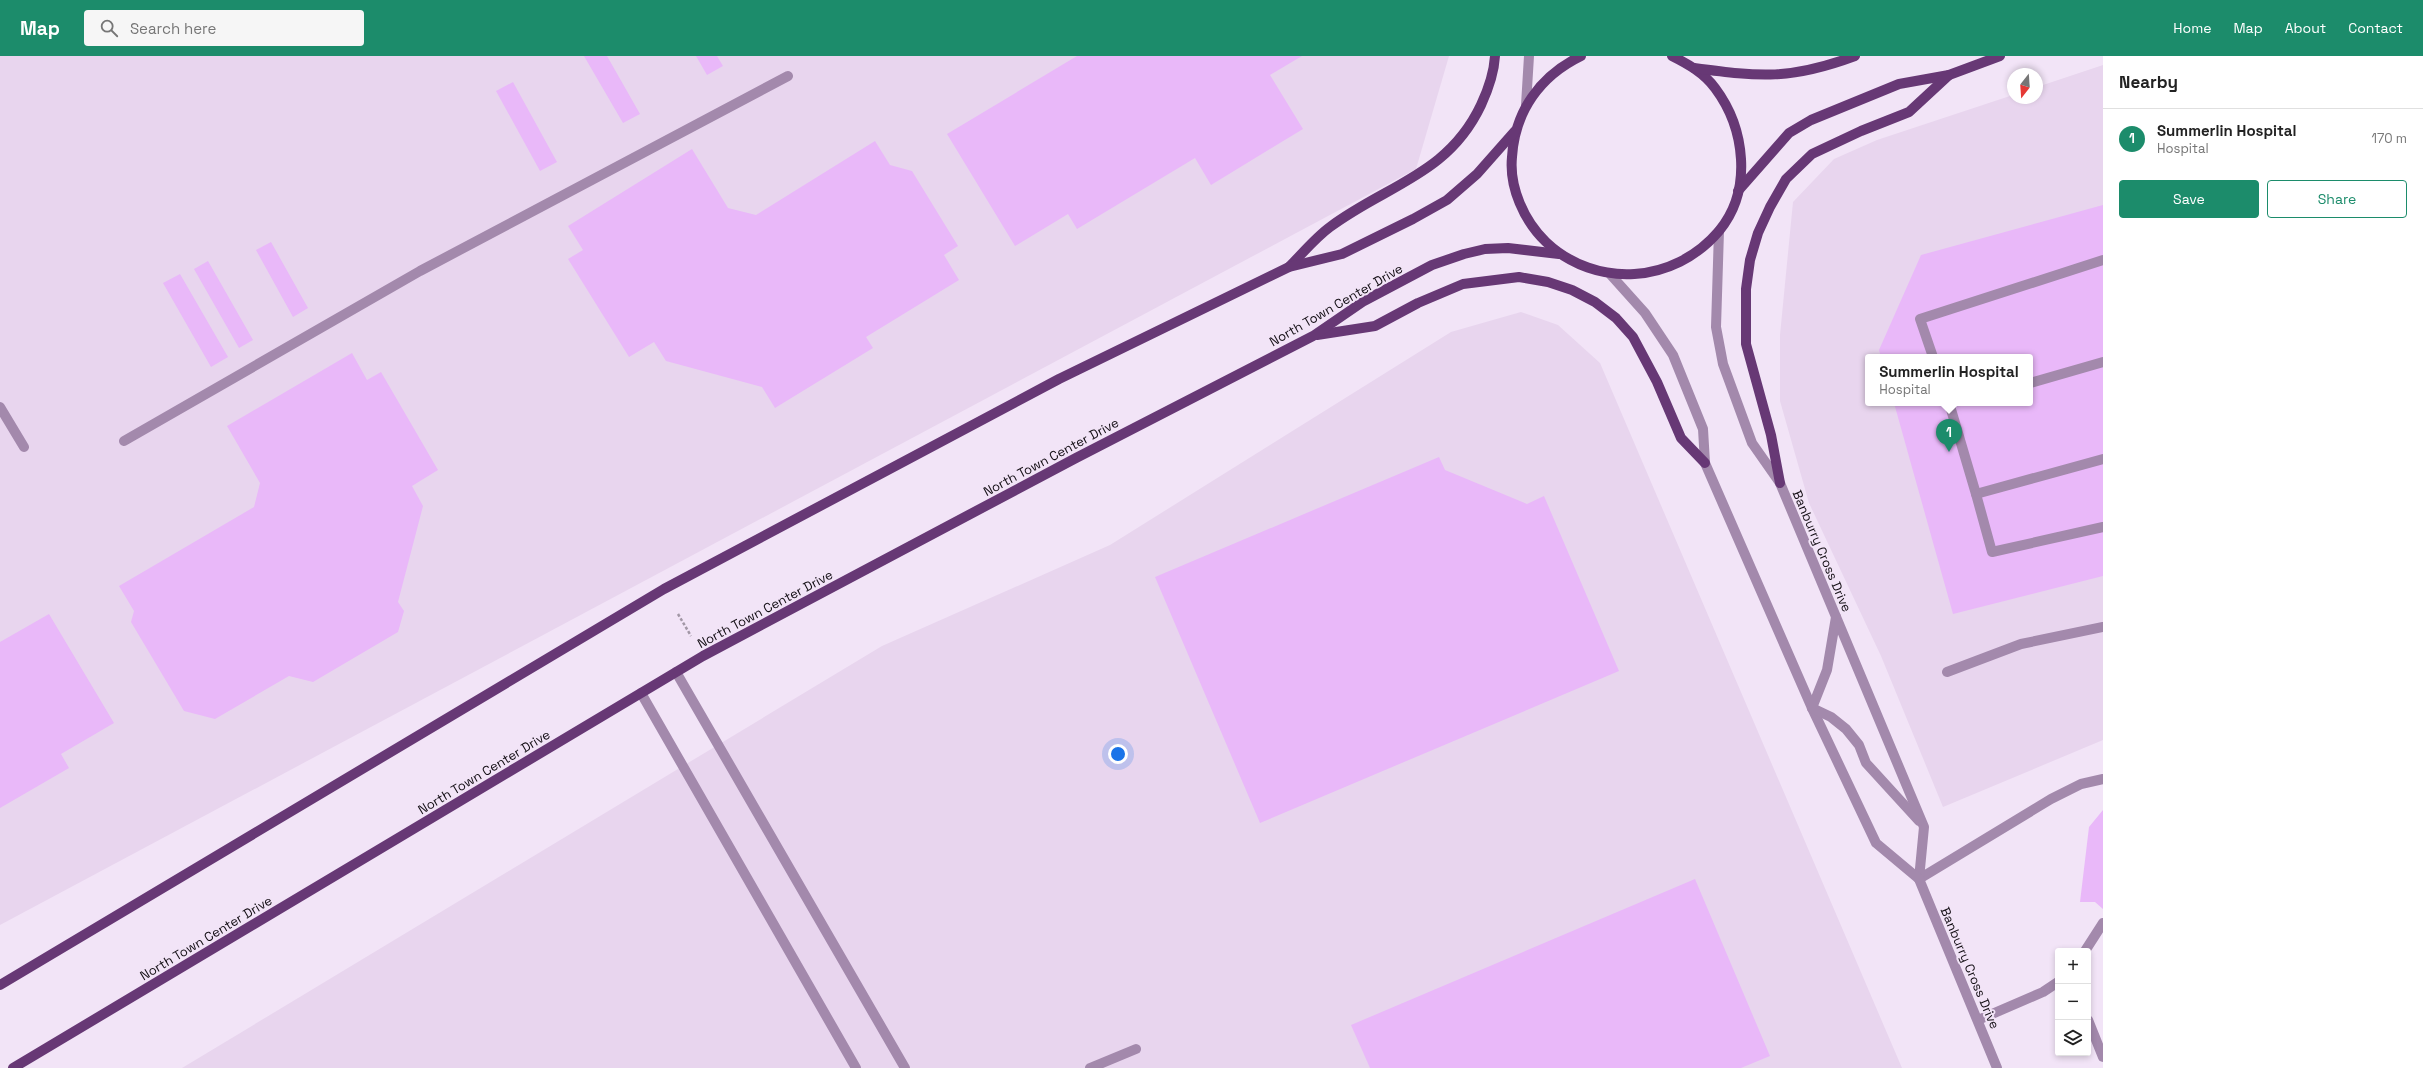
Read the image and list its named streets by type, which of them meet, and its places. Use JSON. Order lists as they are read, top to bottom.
{
  "streets": {
    "main road": ["North Town Center Drive"],
    "street": ["Banburry Cross Drive"]
  },
  "north": "bottom",
  "page": {
    "header": "Map",
    "search": "Search here",
    "nav": [
      "Home",
      "Map",
      "About",
      "Contact"
    ],
    "heading": "Nearby",
    "list": [
      {
        "mark": "1",
        "name": "Summerlin Hospital",
        "note": "Hospital",
        "value": "170 m"
      }
    ],
    "buttons": ["Save", "Share"],
    "popup": ["Summerlin Hospital", "Hospital"],
    "pins": "1",
    "map_buttons": ["+", "−"]
  }
}
